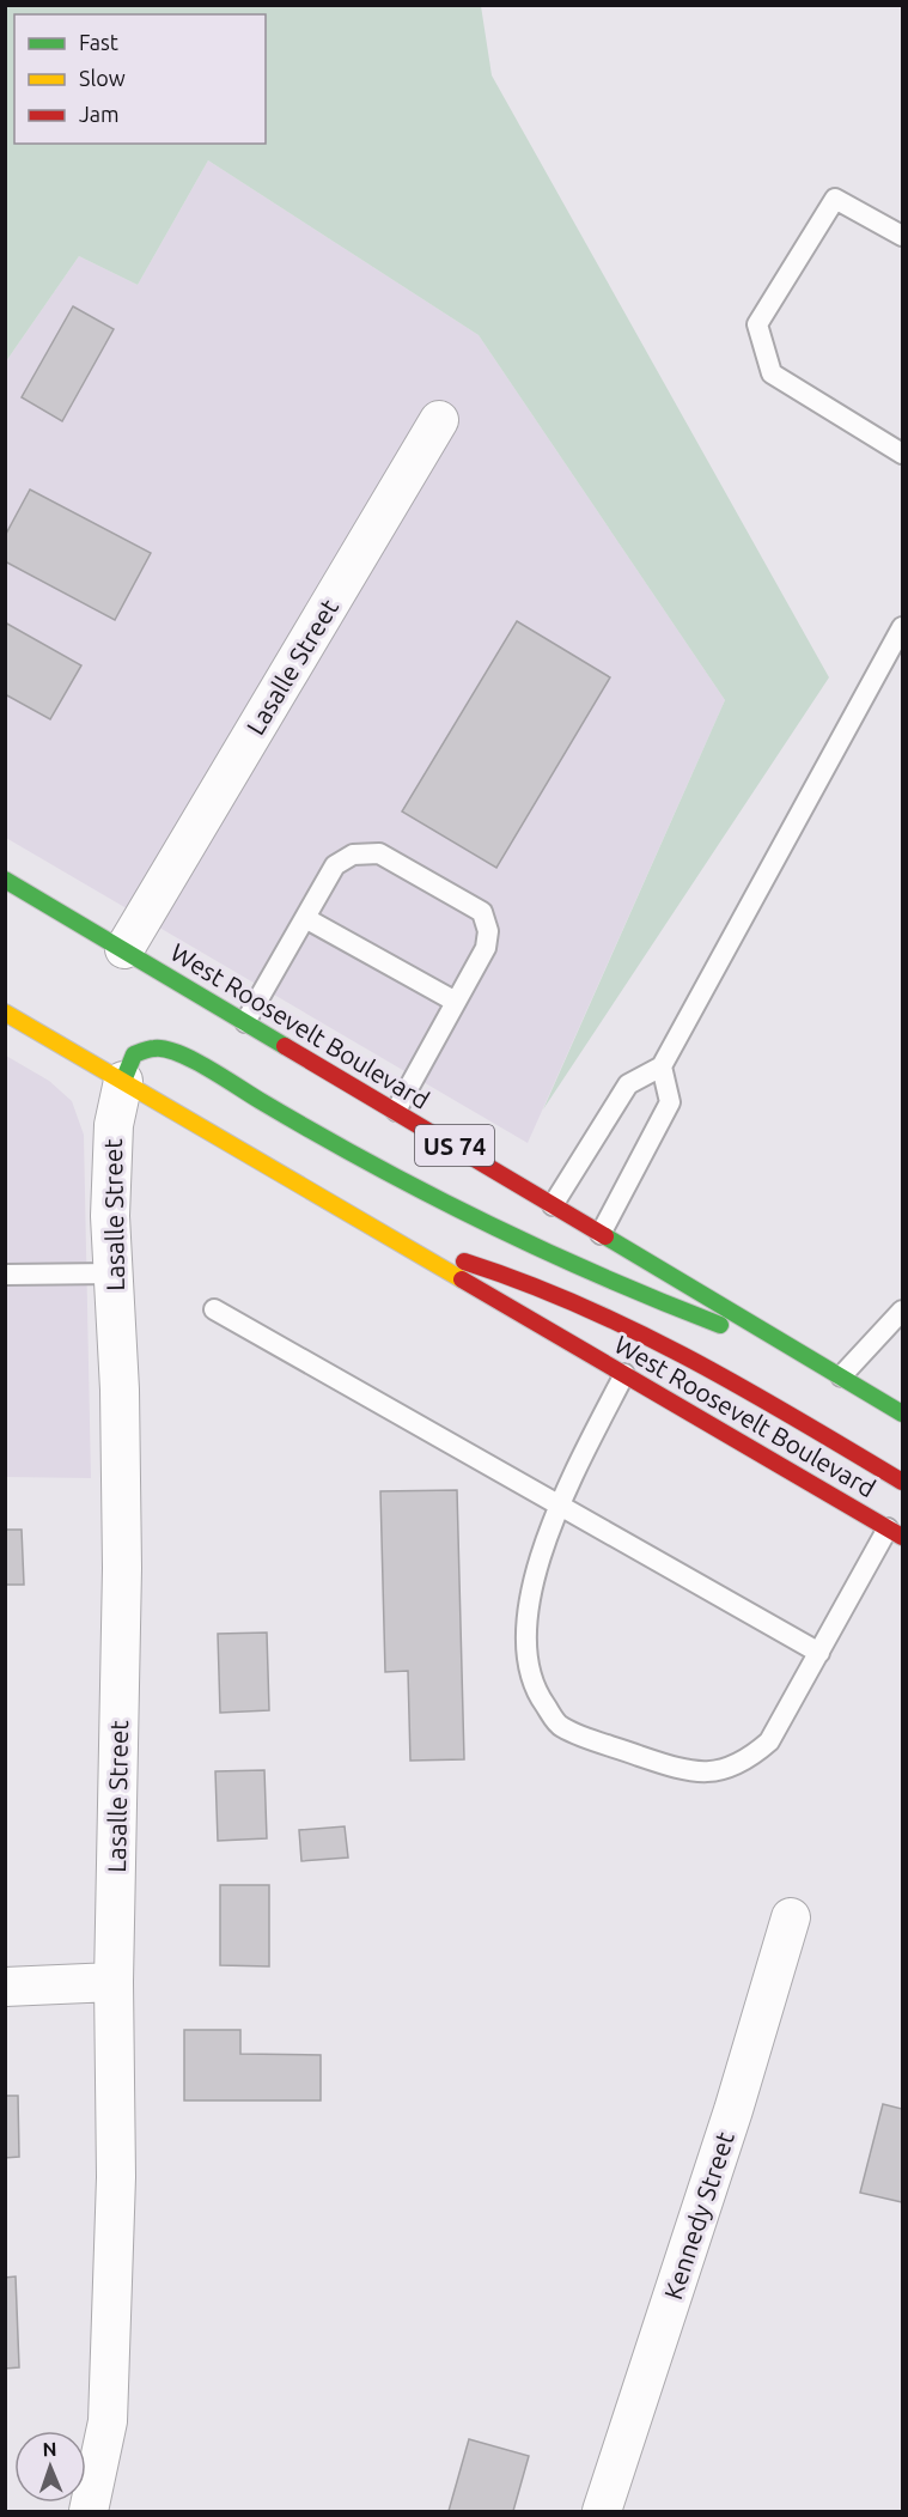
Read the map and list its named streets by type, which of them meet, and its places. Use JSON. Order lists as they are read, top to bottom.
{
  "streets": {
    "highway": ["West Roosevelt Boulevard", "US 74"],
    "street": ["Lasalle Street", "Kennedy Street"]
  },
  "crossings": [
    ["Lasalle Street", "West Roosevelt Boulevard"]
  ],
  "legend": ["Fast", "Slow", "Jam"],
  "north": "top"
}
